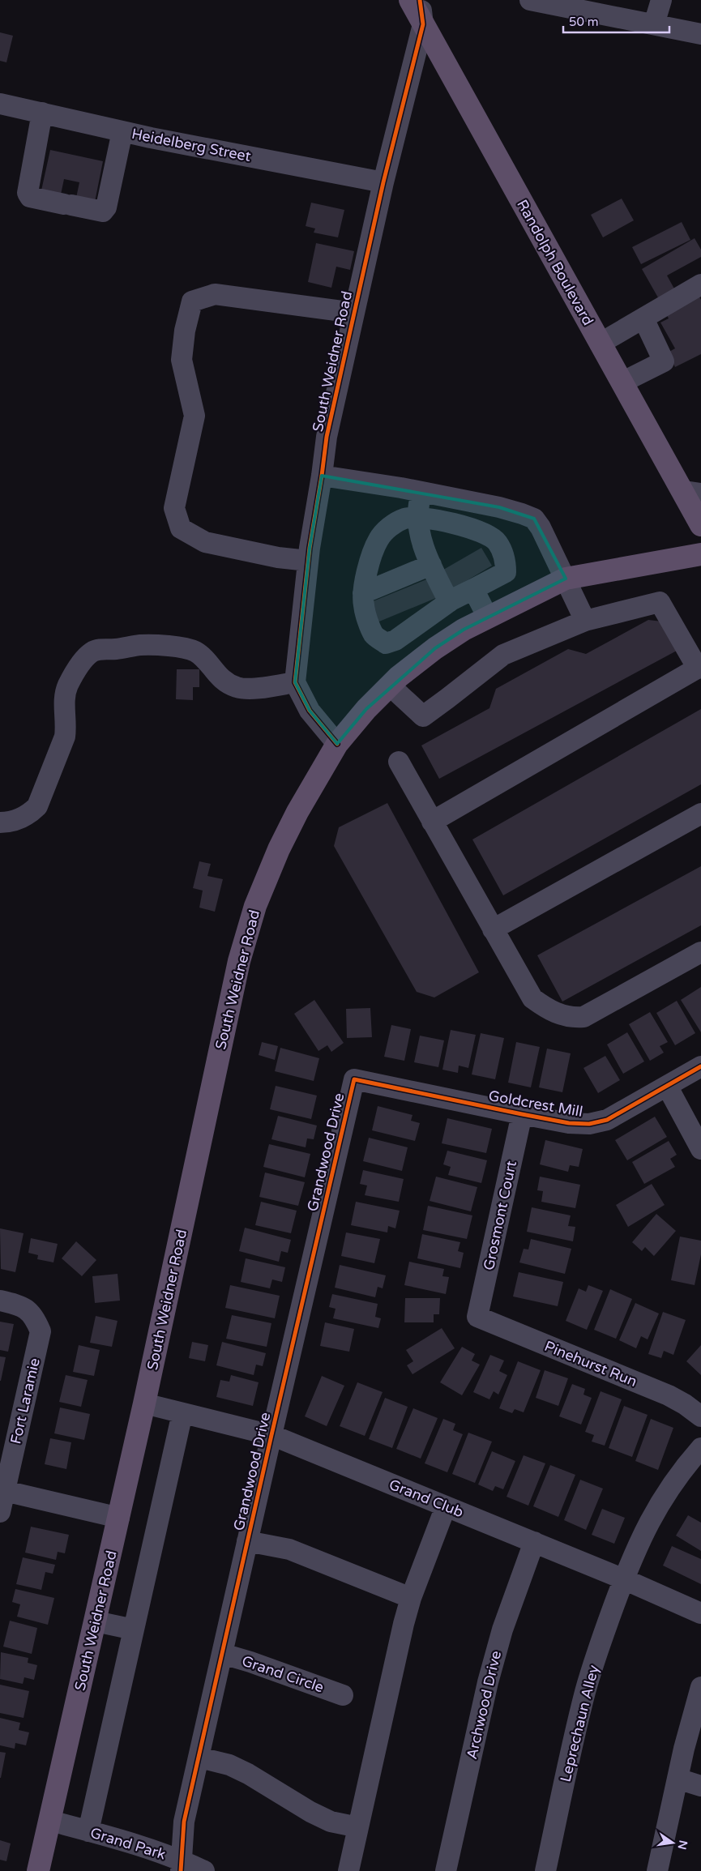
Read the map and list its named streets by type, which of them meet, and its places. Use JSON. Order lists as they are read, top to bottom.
{
  "streets": {
    "main road": ["Randolph Boulevard", "South Weidner Road"],
    "street": [
      "Heidelberg Street",
      "Goldcrest Mill",
      "Grandwood Drive",
      "Grosmont Court",
      "Pinehurst Run",
      "Fort Laramie",
      "Grand Club",
      "Grand Circle",
      "Archwood Drive",
      "Leprechaun Alley",
      "Grand Park"
    ]
  },
  "crossings": [
    ["Heidelberg Street", "South Weidner Road"],
    ["Randolph Boulevard", "South Weidner Road"],
    ["South Weidner Road", "Grand Club"],
    ["South Weidner Road", "Grand Park"],
    ["Goldcrest Mill", "Grandwood Drive"],
    ["Goldcrest Mill", "Grosmont Court"],
    ["Grandwood Drive", "Grand Club"],
    ["Grandwood Drive", "Grand Circle"],
    ["Grandwood Drive", "Grand Park"],
    ["Grosmont Court", "Pinehurst Run"],
    ["Grand Club", "Archwood Drive"],
    ["Grand Club", "Leprechaun Alley"]
  ],
  "scale_bar": "50 m",
  "north": "right"
}
